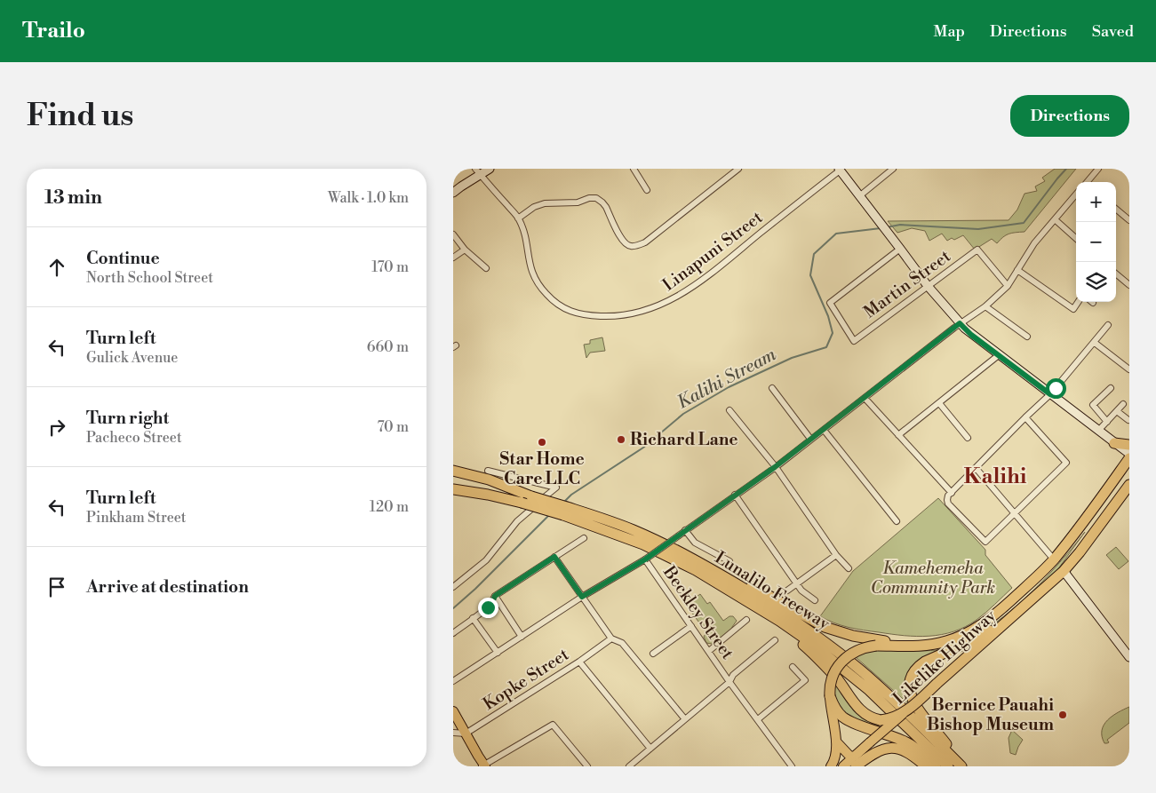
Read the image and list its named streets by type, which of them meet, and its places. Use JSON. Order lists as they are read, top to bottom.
{
  "streets": {
    "highway": ["Lunalilo Freeway", "Likelike Highway"],
    "street": [
      "Linapuni Street",
      "Martin Street",
      "Beckley Street",
      "Kopke Street"
    ]
  },
  "districts": ["Kalihi"],
  "water": ["Kalihi Stream"],
  "parks": ["Kamehemeha Community Park"],
  "places": ["Richard Lane", "Star Home Care LLC", "Bernice Pauahi Bishop Museum"],
  "page": {
    "header": "Trailo",
    "nav": ["Map", "Directions", "Saved"],
    "buttons": "Directions",
    "title": "Find us",
    "heading": ["13 min", "Walk · 1.0 km"],
    "map_buttons": ["+", "−"],
    "list": [
      ["Continue", "North School Street", "170 m"],
      ["Turn left", "Gulick Avenue", "660 m"],
      ["Turn right", "Pacheco Street", "70 m"],
      ["Turn left", "Pinkham Street", "120 m"],
      "Arrive at destination"
    ]
  }
}
